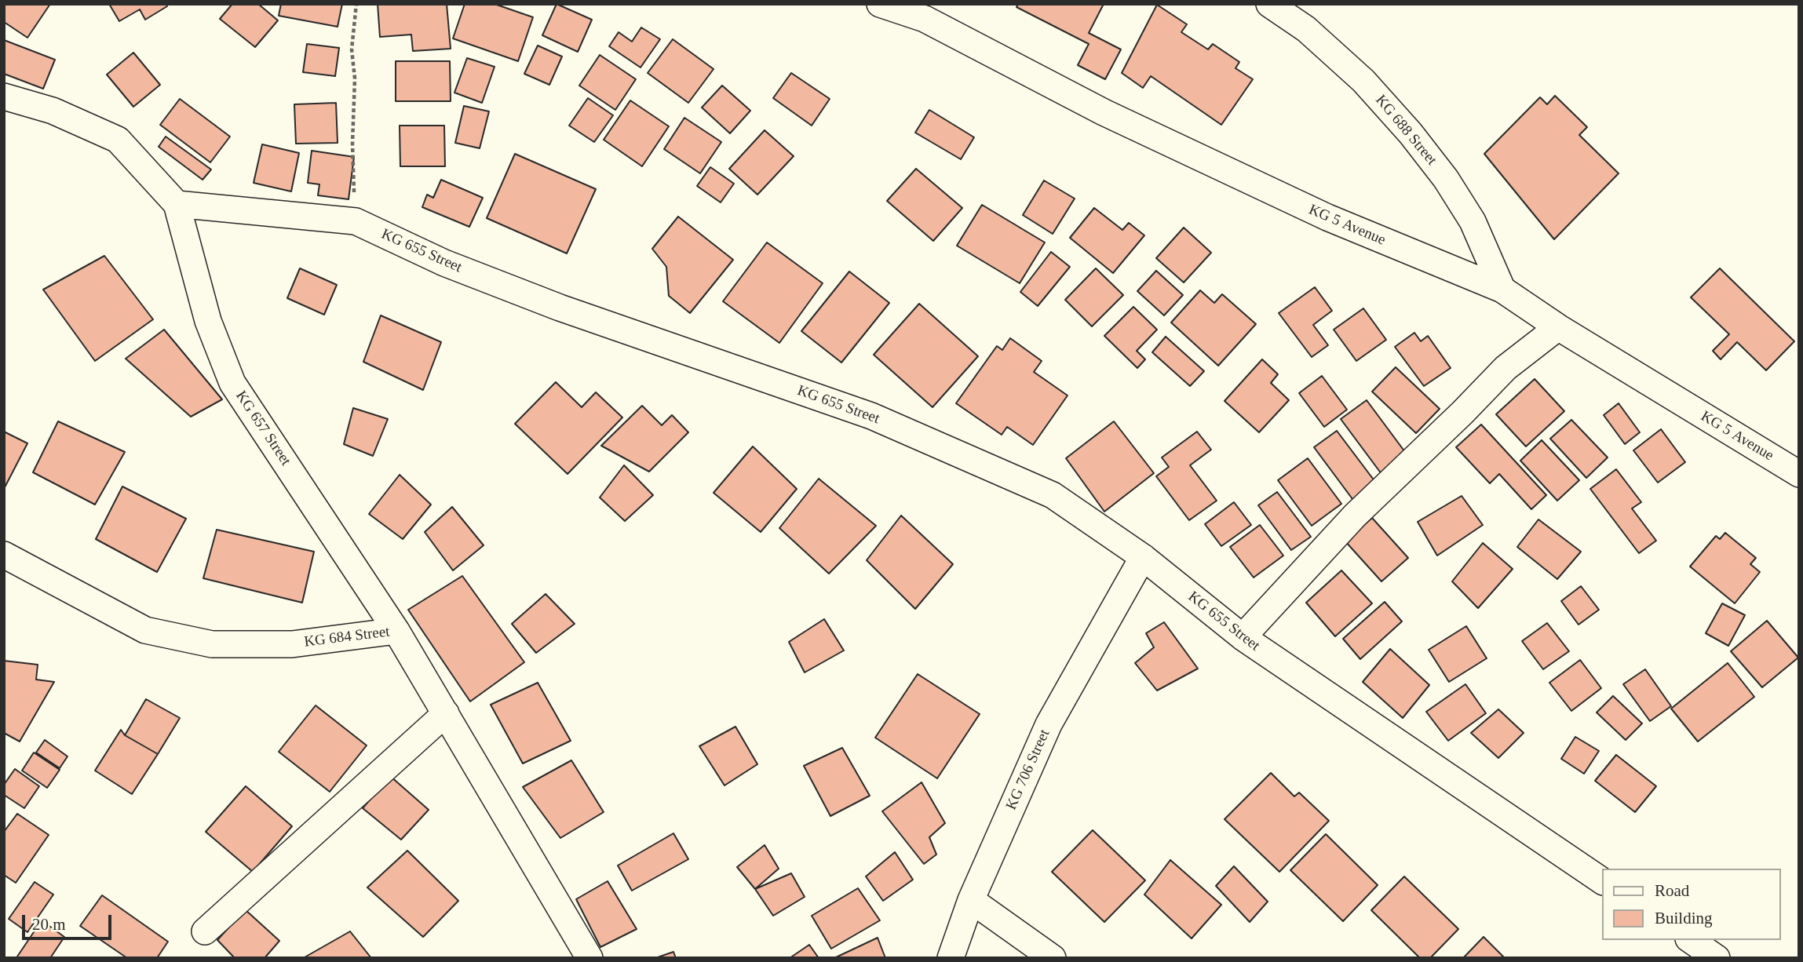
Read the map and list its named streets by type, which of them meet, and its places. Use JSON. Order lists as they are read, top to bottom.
{
  "streets": {
    "street": [
      "KG 688 Street",
      "KG 5 Avenue",
      "KG 655 Street",
      "KG 657 Street",
      "KG 684 Street",
      "KG 706 Street"
    ]
  },
  "crossings": [
    ["KG 688 Street", "KG 5 Avenue"],
    ["KG 655 Street", "KG 657 Street"],
    ["KG 655 Street", "KG 706 Street"],
    ["KG 657 Street", "KG 684 Street"]
  ],
  "legend": ["Road", "Building"],
  "scale_bar": "20 m"
}
